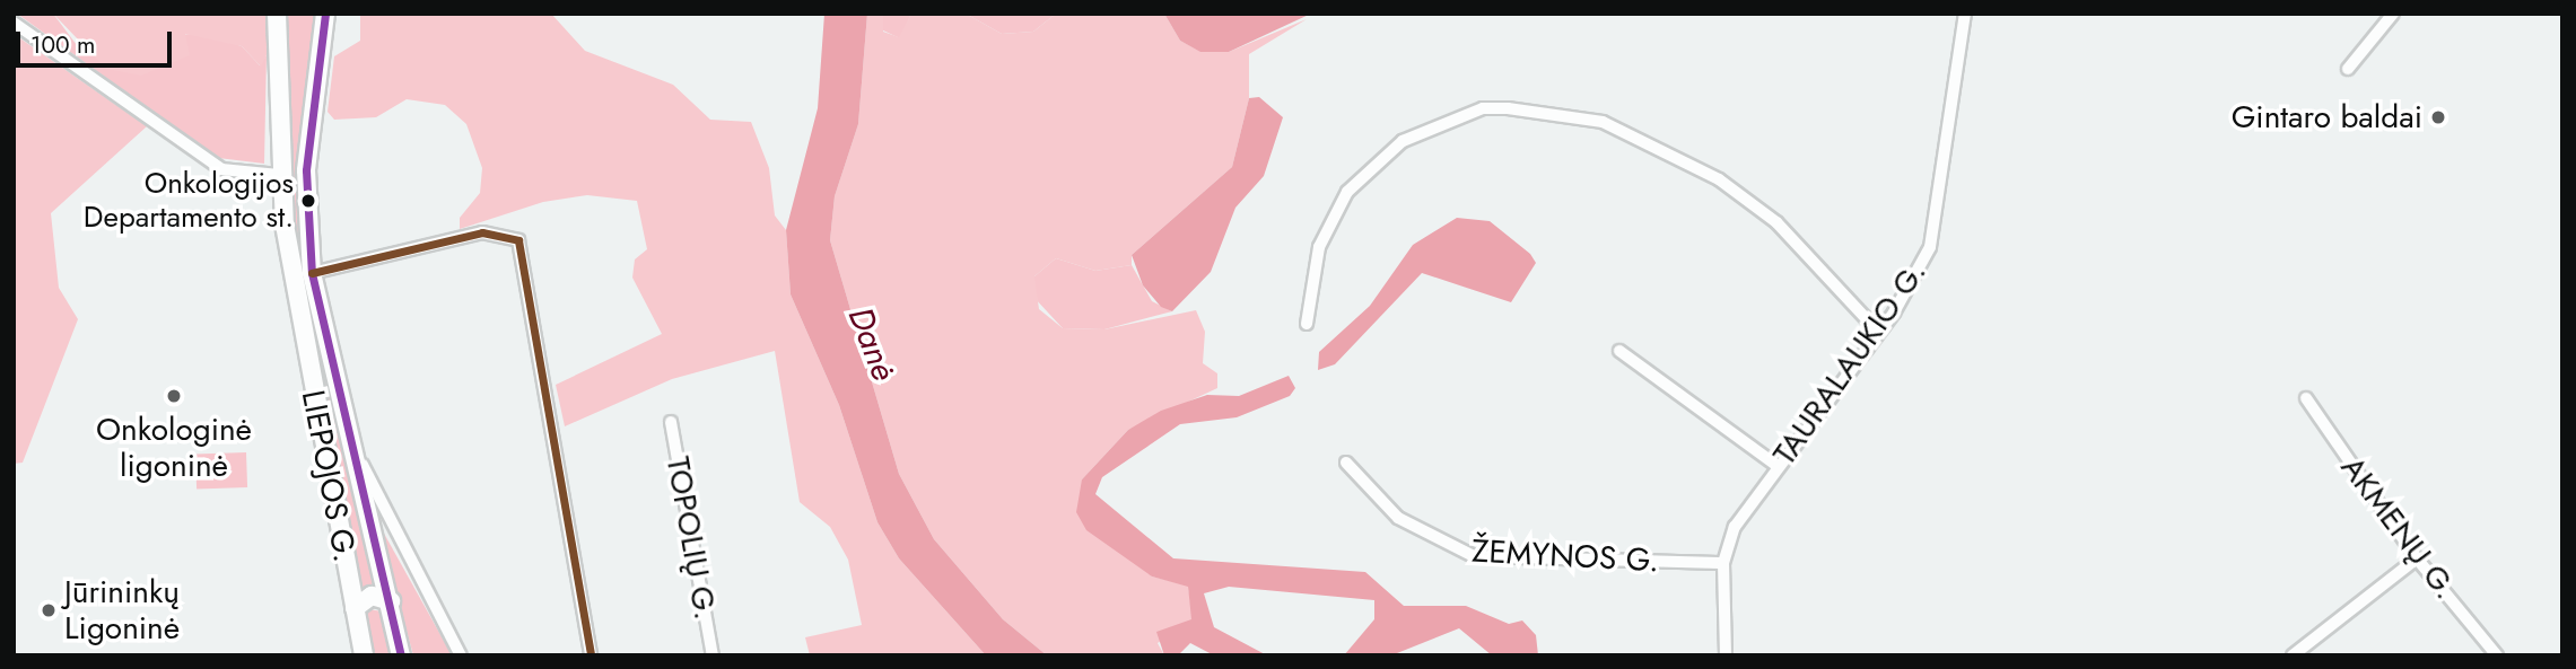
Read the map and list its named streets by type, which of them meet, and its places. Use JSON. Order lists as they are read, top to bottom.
{
  "streets": {
    "main road": ["LIEPOJOS G."],
    "street": [
      "TAURALAUKIO G.",
      "AKMENŲ G.",
      "TOPOLIŲ G.",
      "ŽEMYNOS G."
    ]
  },
  "crossings": [
    ["TAURALAUKIO G.", "ŽEMYNOS G."]
  ],
  "water": ["Danė"],
  "places": [
    "Gintaro baldai",
    "Onkologijos Departamento st.",
    "Onkologinė ligoninė",
    "Jūrininkų Ligoninė"
  ],
  "scale_bar": "100 m"
}
